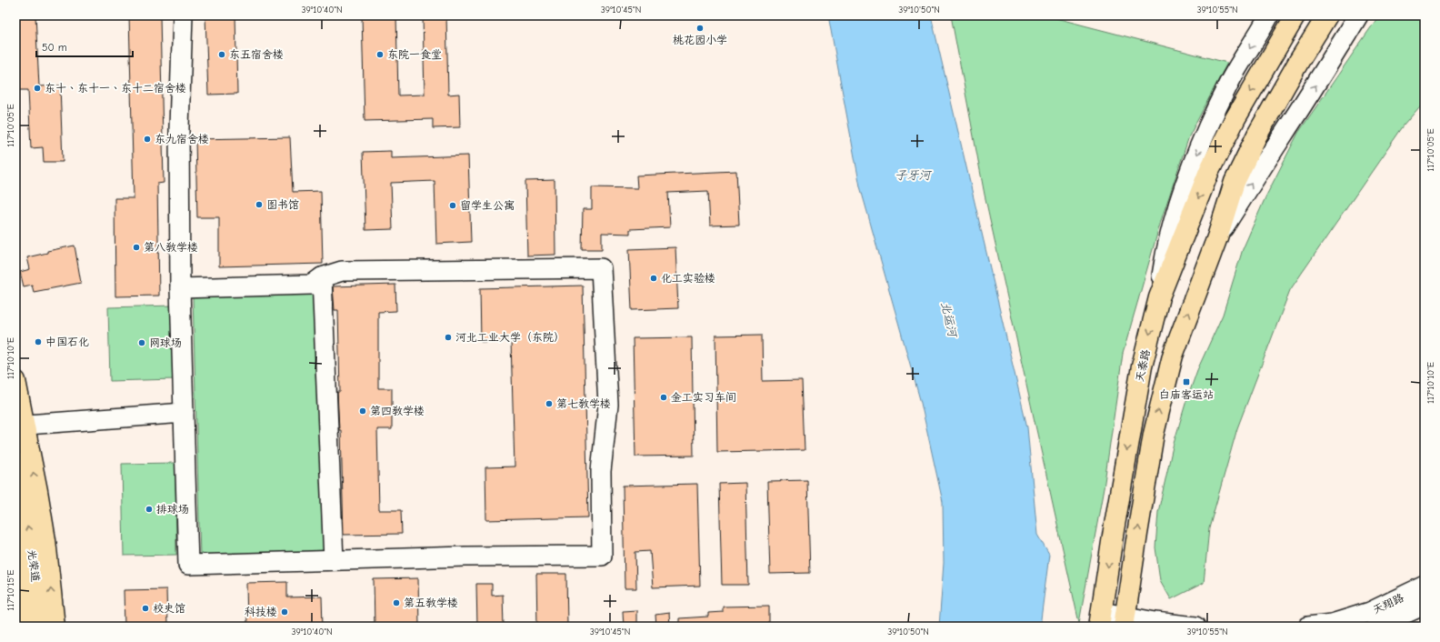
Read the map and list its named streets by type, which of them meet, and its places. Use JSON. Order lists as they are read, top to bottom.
{
  "streets": {
    "main road": ["天泰路", "光荣道"],
    "street": ["天翔路"]
  },
  "water": ["子牙河", "北运河"],
  "places": {
    "other": [
      "桃花园小学",
      "东五宿舍楼",
      "东院一食堂",
      "东十、东十一、东十二宿舍楼",
      "东九宿舍楼",
      "图书馆",
      "留学生公寓",
      "第八教学楼",
      "化工实验楼",
      "河北工业大学（东院）",
      "中国石化",
      "网球场",
      "金工实习车间",
      "第七教学楼",
      "第四教学楼",
      "排球场",
      "第五教学楼",
      "校史馆",
      "科技楼"
    ],
    "transit": ["白庙客运站"]
  },
  "scale_bar": "50 m",
  "coordinates": [
    "39°10'40\"N",
    "39°10'45\"N",
    "39°10'50\"N",
    "39°10'55\"N",
    "117°10'05\"E",
    "117°10'10\"E",
    "117°10'15\"E"
  ]
}
